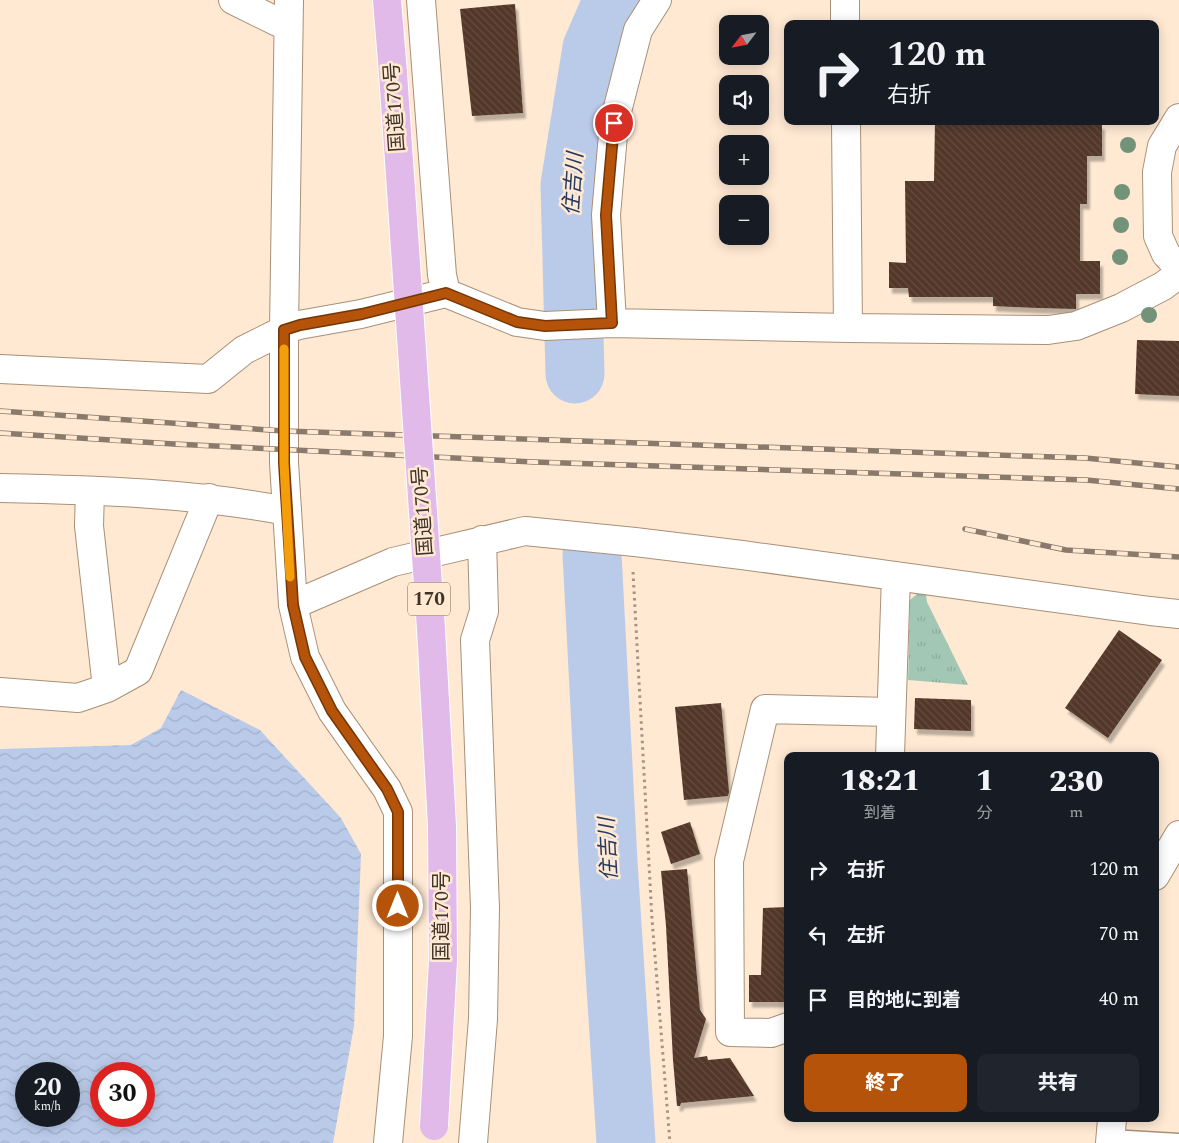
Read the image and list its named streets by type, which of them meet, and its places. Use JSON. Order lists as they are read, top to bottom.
{
  "streets": {
    "highway": ["国道170号", "170"]
  },
  "water": ["住吉川"],
  "north": "bottom left",
  "page": {
    "map_buttons": ["+", "−"],
    "turn": ["120 m", "右折"],
    "eta": [
      "18:21",
      "到着",
      "1",
      "分",
      "230",
      "m"
    ],
    "list": [
      {
        "name": "右折",
        "value": "120 m"
      },
      {
        "name": "左折",
        "value": "70 m"
      },
      {
        "name": "目的地に到着",
        "value": "40 m"
      }
    ],
    "buttons": ["終了", "共有"],
    "speed": "20 km/h",
    "limit": "30"
  }
}
